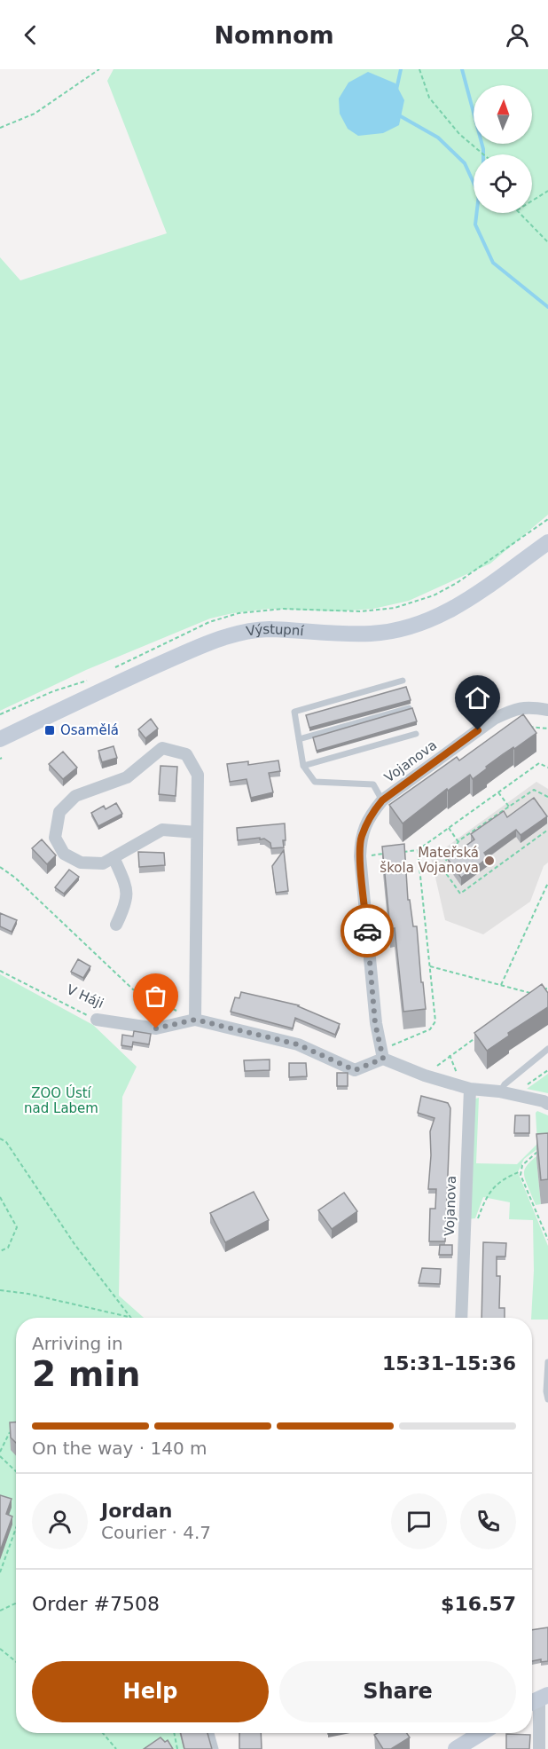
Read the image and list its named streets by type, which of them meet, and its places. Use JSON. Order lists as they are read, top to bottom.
{
  "streets": {
    "street": ["Výstupní", "Vojanova", "V Háji"]
  },
  "crossings": [
    ["Vojanova", "V Háji"]
  ],
  "parks": ["ZOO Ústí nad Labem"],
  "places": {
    "transit": ["Osamělá"],
    "other": ["Mateřská škola Vojanova"]
  },
  "north": "top",
  "page": {
    "header": "Nomnom",
    "heading": ["2 min", "Arriving in", "15:31–15:36"],
    "panel": [
      "Jordan",
      "Courier · 4.7",
      "Order #7508",
      "$16.57"
    ],
    "bar": "On the way · 140 m",
    "buttons": ["Help", "Share"]
  }
}
